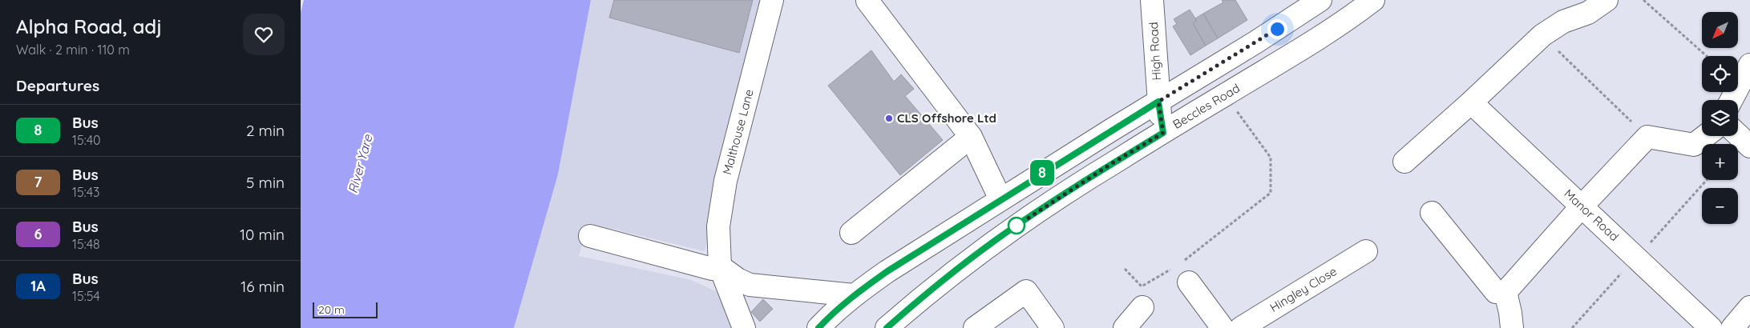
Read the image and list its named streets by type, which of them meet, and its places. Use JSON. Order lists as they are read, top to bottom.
{
  "streets": {
    "street": [
      "High Road",
      "Beccles Road",
      "Malthouse Lane",
      "Manor Road",
      "Hingley Close"
    ]
  },
  "crossings": [
    ["High Road", "Beccles Road"]
  ],
  "water": ["River Yare"],
  "places": ["CLS Offshore Ltd"],
  "lines": ["bus line 8"],
  "scale_bar": "20 m",
  "north": "bottom left",
  "page": {
    "heading": [
      ["Alpha Road, adj", "Walk · 2 min · 110 m"],
      "Departures"
    ],
    "on_map": "8",
    "map_buttons": ["+", "−"],
    "list": [
      {
        "mark": "8",
        "name": "Bus",
        "note": "15:40",
        "value": "2 min"
      },
      {
        "mark": "7",
        "name": "Bus",
        "note": "15:43",
        "value": "5 min"
      },
      {
        "mark": "6",
        "name": "Bus",
        "note": "15:48",
        "value": "10 min"
      },
      {
        "mark": "1A",
        "name": "Bus",
        "note": "15:54",
        "value": "16 min"
      }
    ],
    "scale": "20 m"
  }
}
